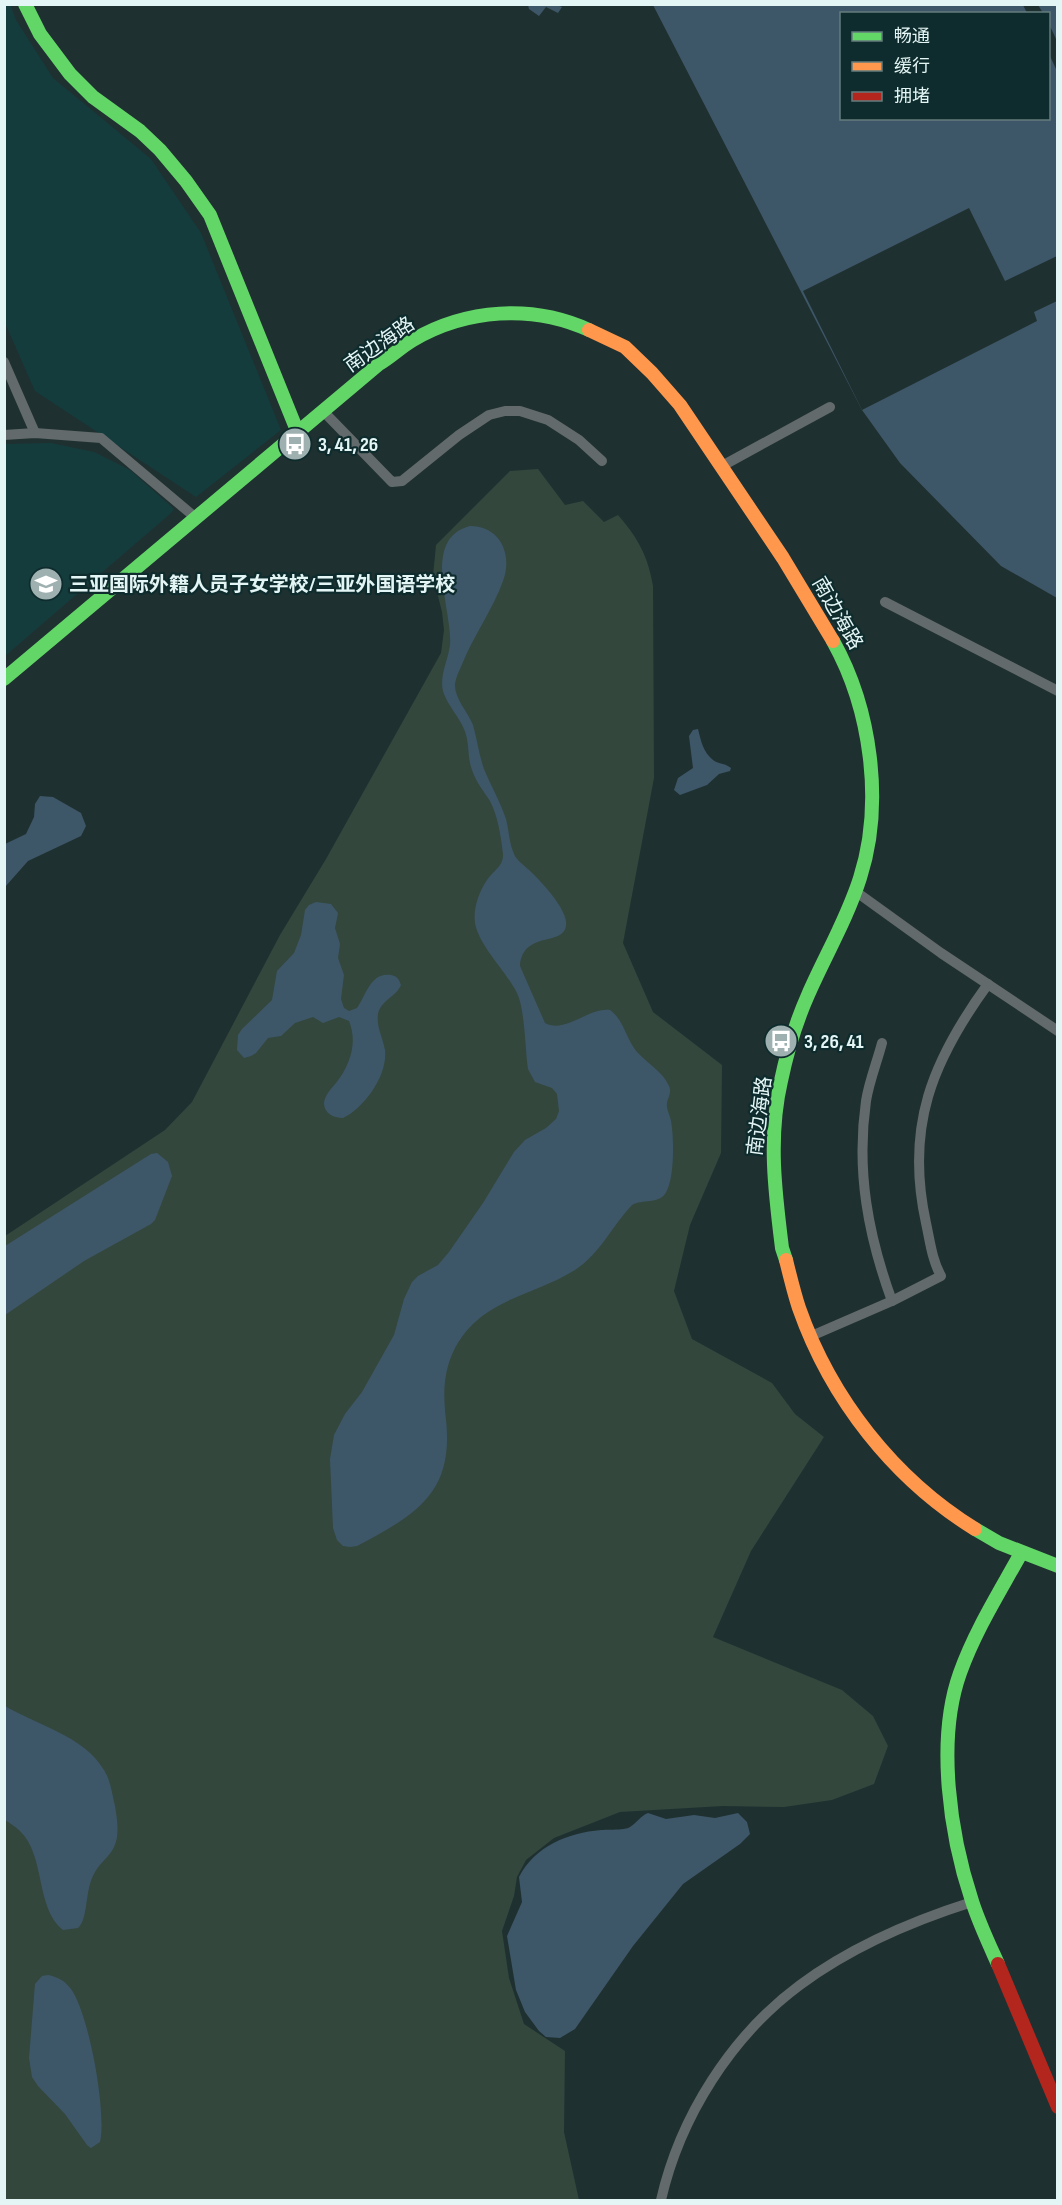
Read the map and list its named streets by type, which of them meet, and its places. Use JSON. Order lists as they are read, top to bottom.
{
  "streets": {
    "street": ["南边海路"]
  },
  "places": {
    "bus stop": ["3, 41, 26", "3, 26, 41"],
    "school or university": ["三亚国际外籍人员子女学校/三亚外国语学校"]
  },
  "legend": ["畅通", "缓行", "拥堵"]
}
